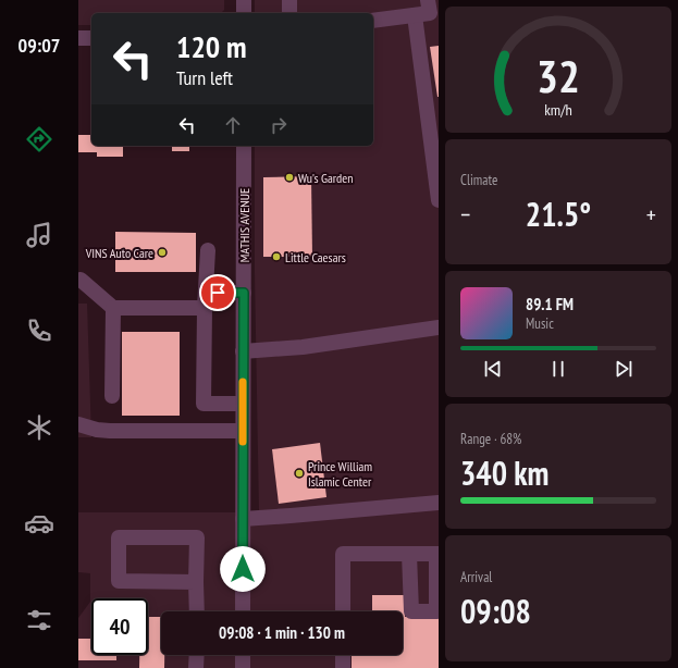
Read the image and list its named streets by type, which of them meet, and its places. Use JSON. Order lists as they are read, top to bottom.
{
  "streets": {
    "street": ["MATHIS AVENUE"]
  },
  "places": [
    "Wu's Garden",
    "VINS Auto Care",
    "Little Caesars",
    "Prince William Islamic Center"
  ],
  "page": {
    "tabs": "09:07",
    "turn": ["120 m", "Turn left"],
    "tile": [
      "Climate",
      ["Range · 68%", "340 km"],
      ["Arrival", "09:08"]
    ],
    "heat": ["−", "21.5°", "+"],
    "song": ["89.1 FM", "Music"],
    "limit": "40",
    "trip": "09:08 · 1 min · 130 m",
    "gauge": ["32", "km/h"]
  }
}
